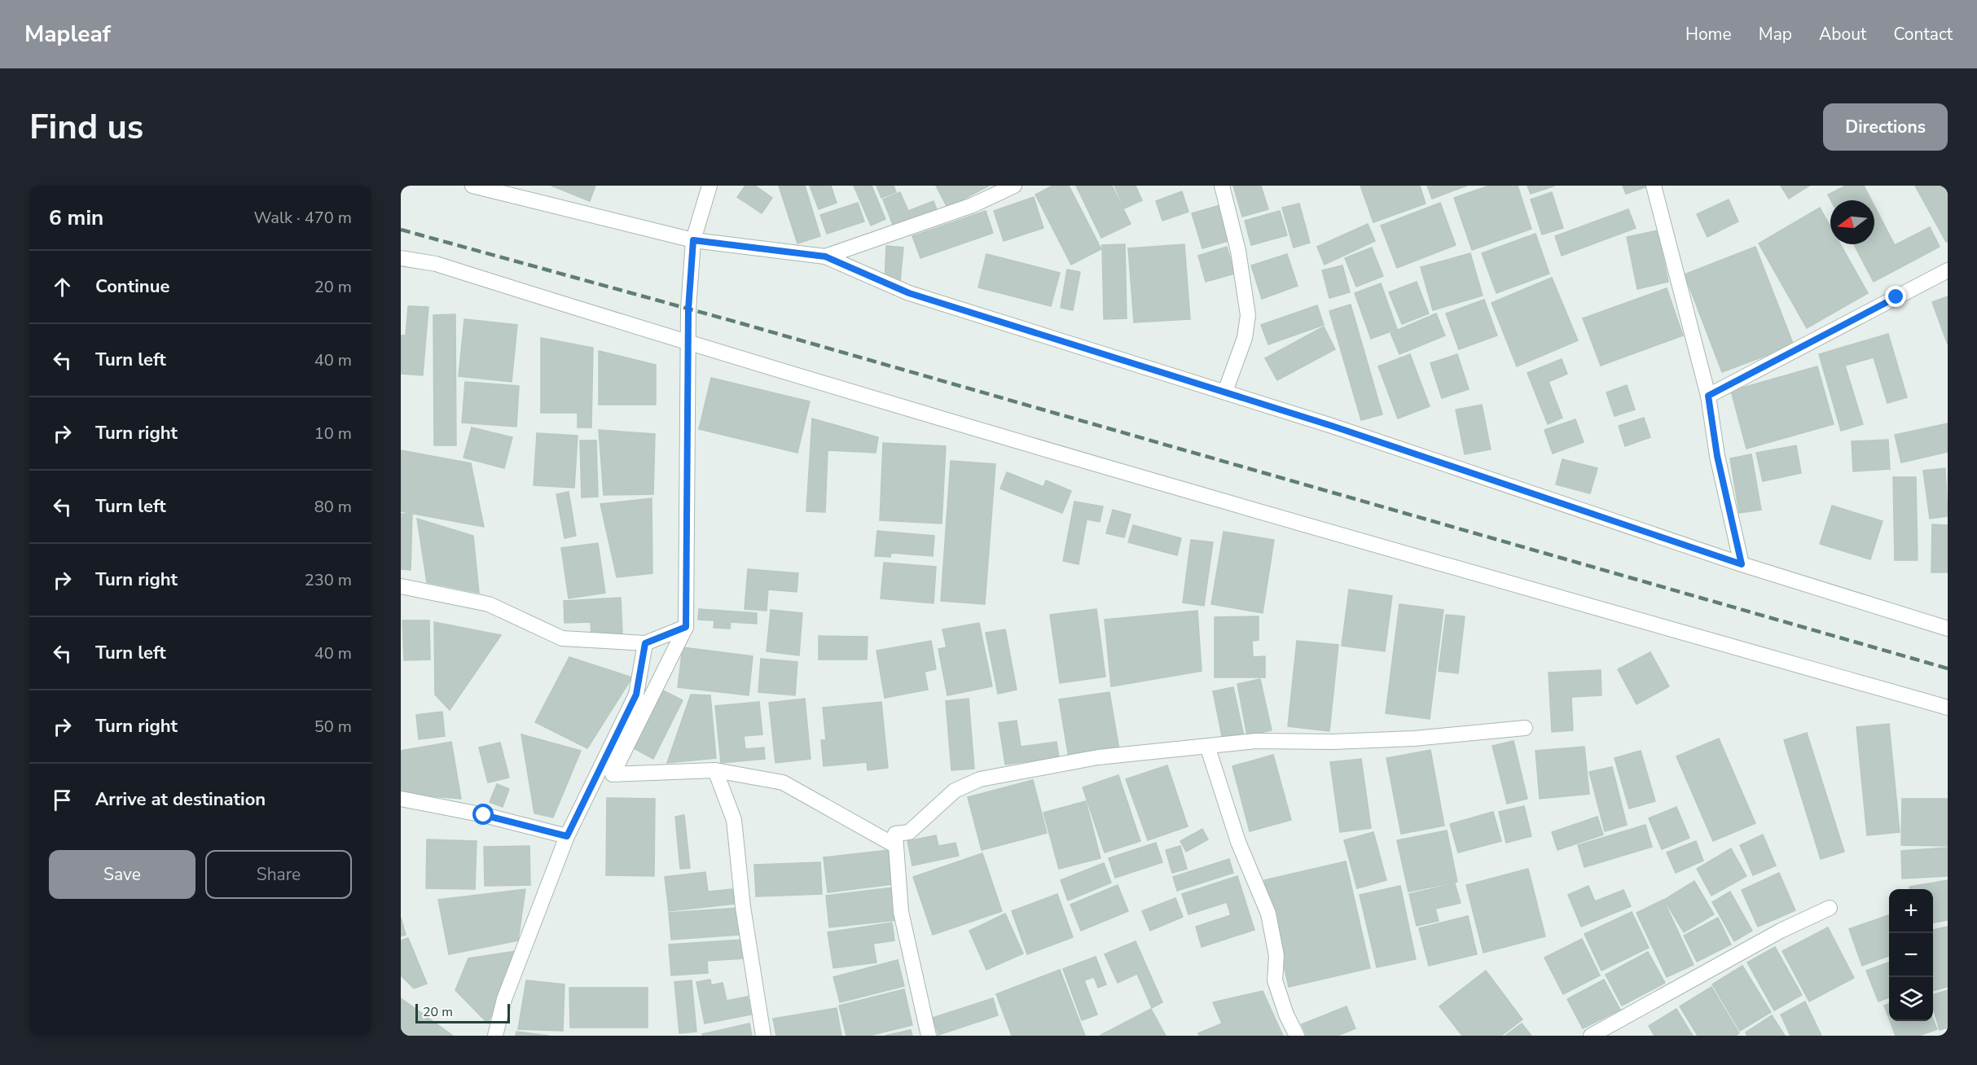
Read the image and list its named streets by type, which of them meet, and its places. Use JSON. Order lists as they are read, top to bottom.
{
  "scale_bar": "20 m",
  "north": "left",
  "page": {
    "header": "Mapleaf",
    "nav": [
      "Home",
      "Map",
      "About",
      "Contact"
    ],
    "buttons": [
      "Directions",
      ["Save", "Share"]
    ],
    "title": "Find us",
    "heading": ["6 min", "Walk · 470 m"],
    "list": [
      ["Continue", "20 m"],
      ["Turn left", "40 m"],
      ["Turn right", "10 m"],
      ["Turn left", "80 m"],
      ["Turn right", "230 m"],
      ["Turn left", "40 m"],
      ["Turn right", "50 m"],
      "Arrive at destination"
    ],
    "map_buttons": ["+", "−"],
    "scale": "20 m"
  }
}
